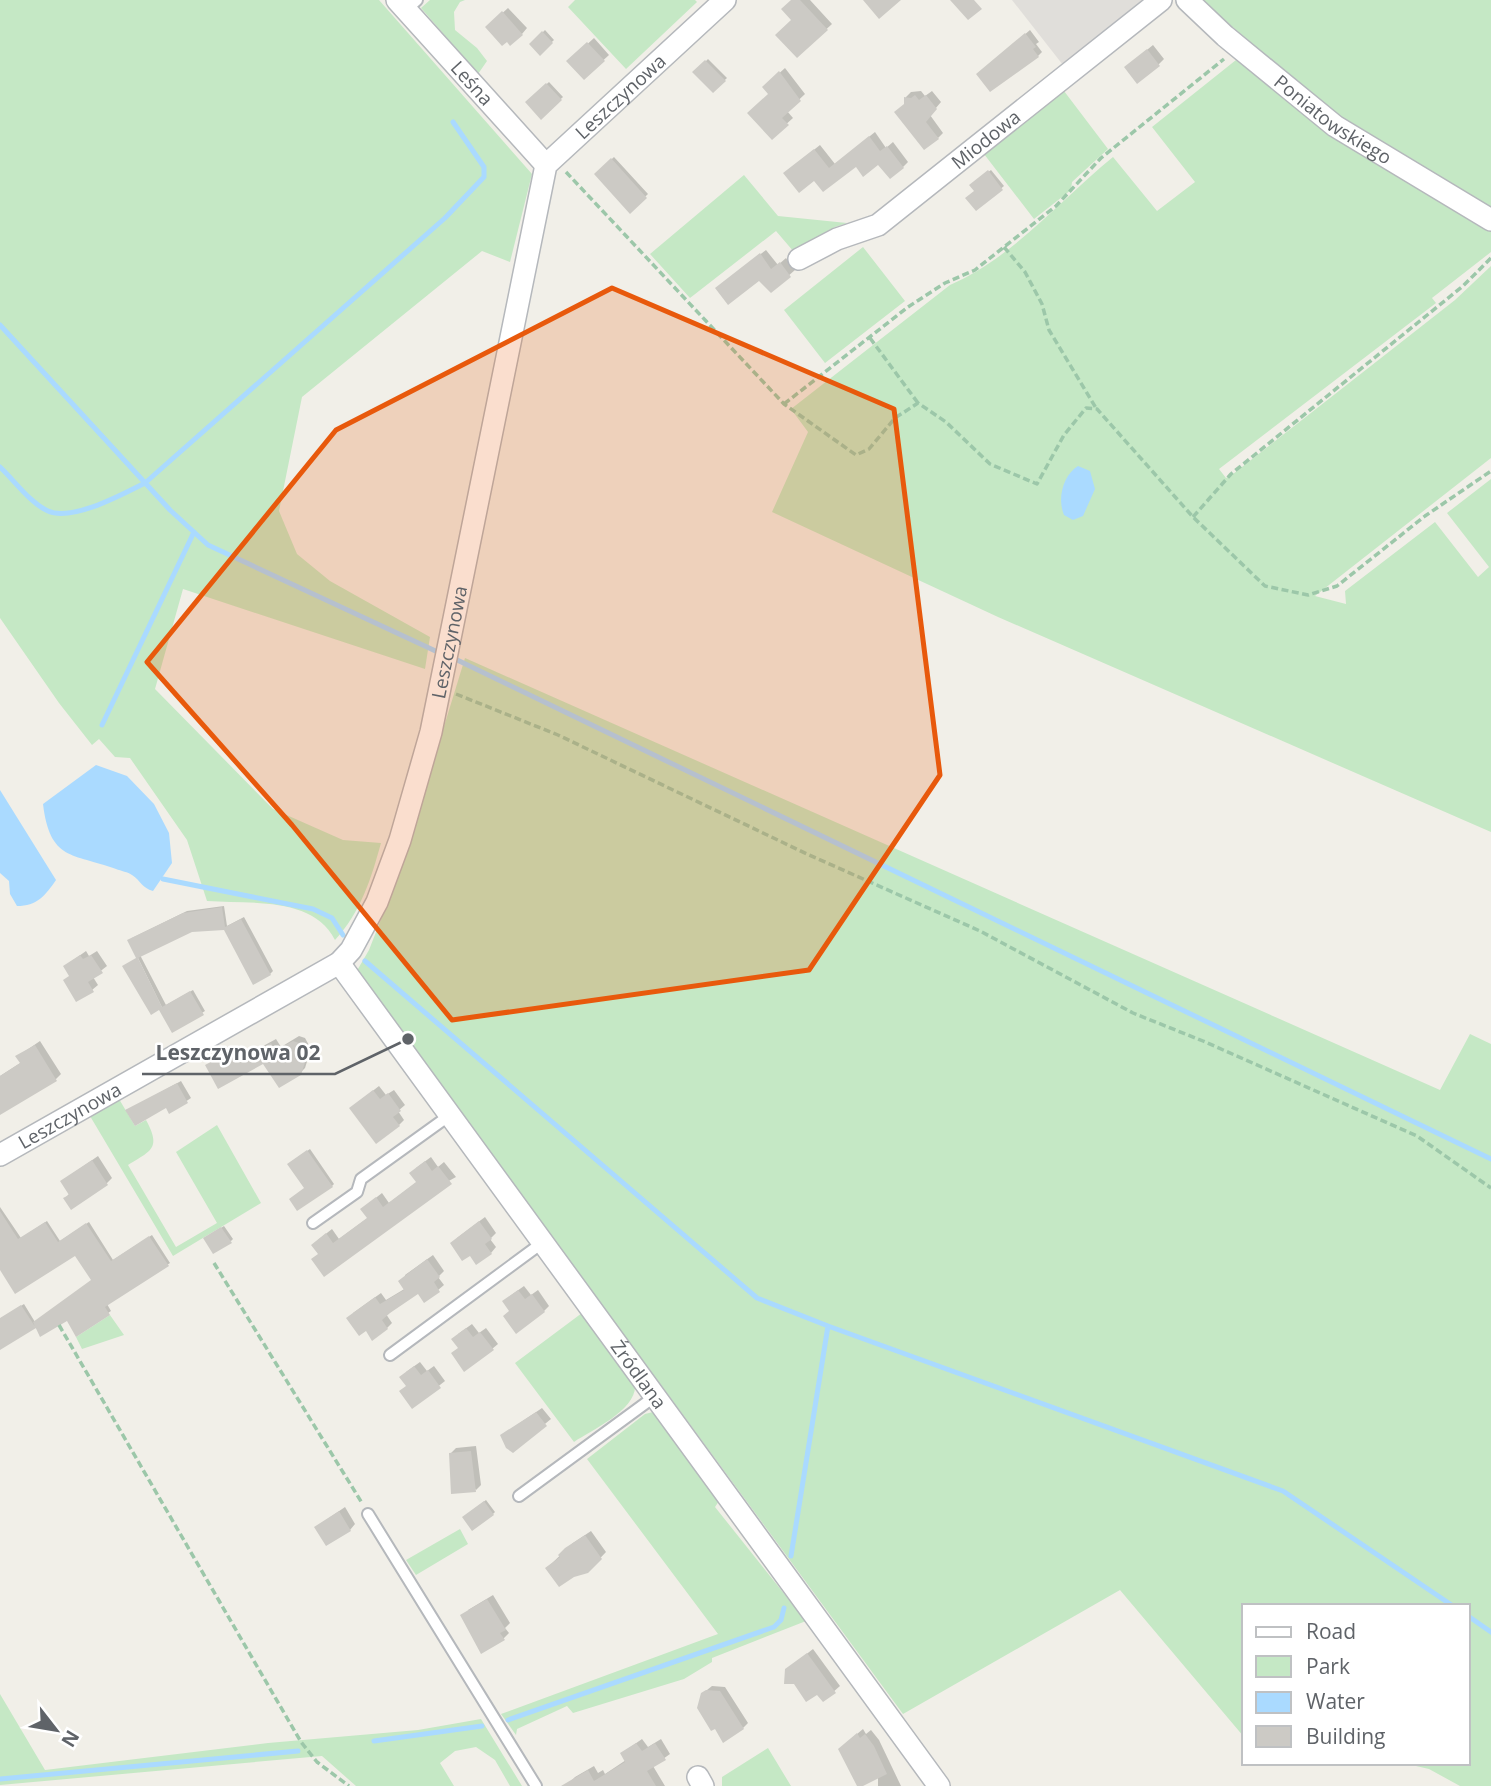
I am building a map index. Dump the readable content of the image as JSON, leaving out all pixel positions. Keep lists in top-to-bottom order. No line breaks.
{"streets":{"street":["Leśna","Leszczynowa","Poniatowskiego","Miodowa","Źródlana"]},"crossings":[["Leśna","Leszczynowa"],["Leszczynowa","Źródlana"]],"places":["Leszczynowa 02"],"legend":["Road","Park","Water","Building"],"north":"bottom right"}
